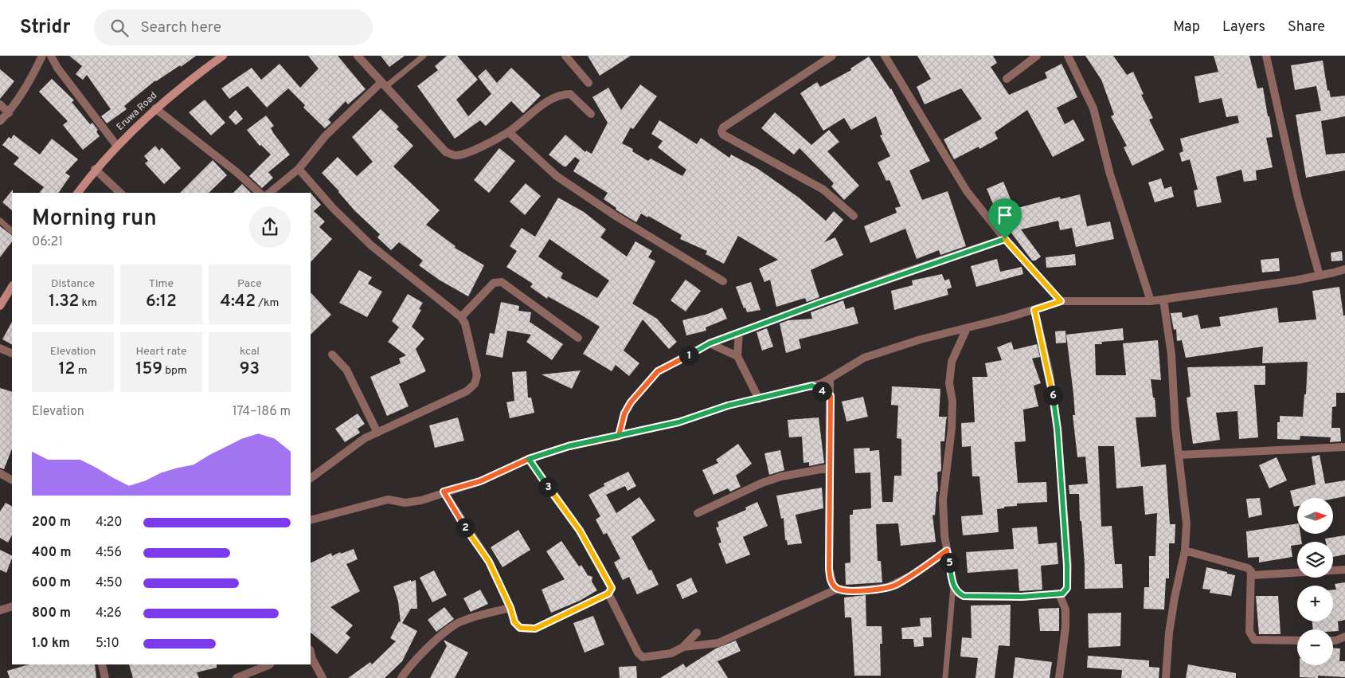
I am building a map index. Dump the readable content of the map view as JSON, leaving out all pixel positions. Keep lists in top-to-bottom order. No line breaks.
{"streets":{"main road":["Eruwa Road"]},"north":"right","page":{"header":"Stridr","search":"Search here","nav":["Map","Layers","Share"],"heading":["Morning run","06:21"],"stats":[["Distance","1.32 km"],["Time","6:12"],["Pace","4:42 /km"],["Elevation","12 m"],["Heart rate","159 bpm"],["kcal","93"]],"pins":["1","4","6","3","2","5"],"chart":["Elevation","174–186 m"],"map_buttons":["+","−"],"list":[{"name":"200 m","note":"4:20"},{"name":"400 m","note":"4:56"},{"name":"600 m","note":"4:50"},{"name":"800 m","note":"4:26"},{"name":"1.0 km","note":"5:10"}]}}
